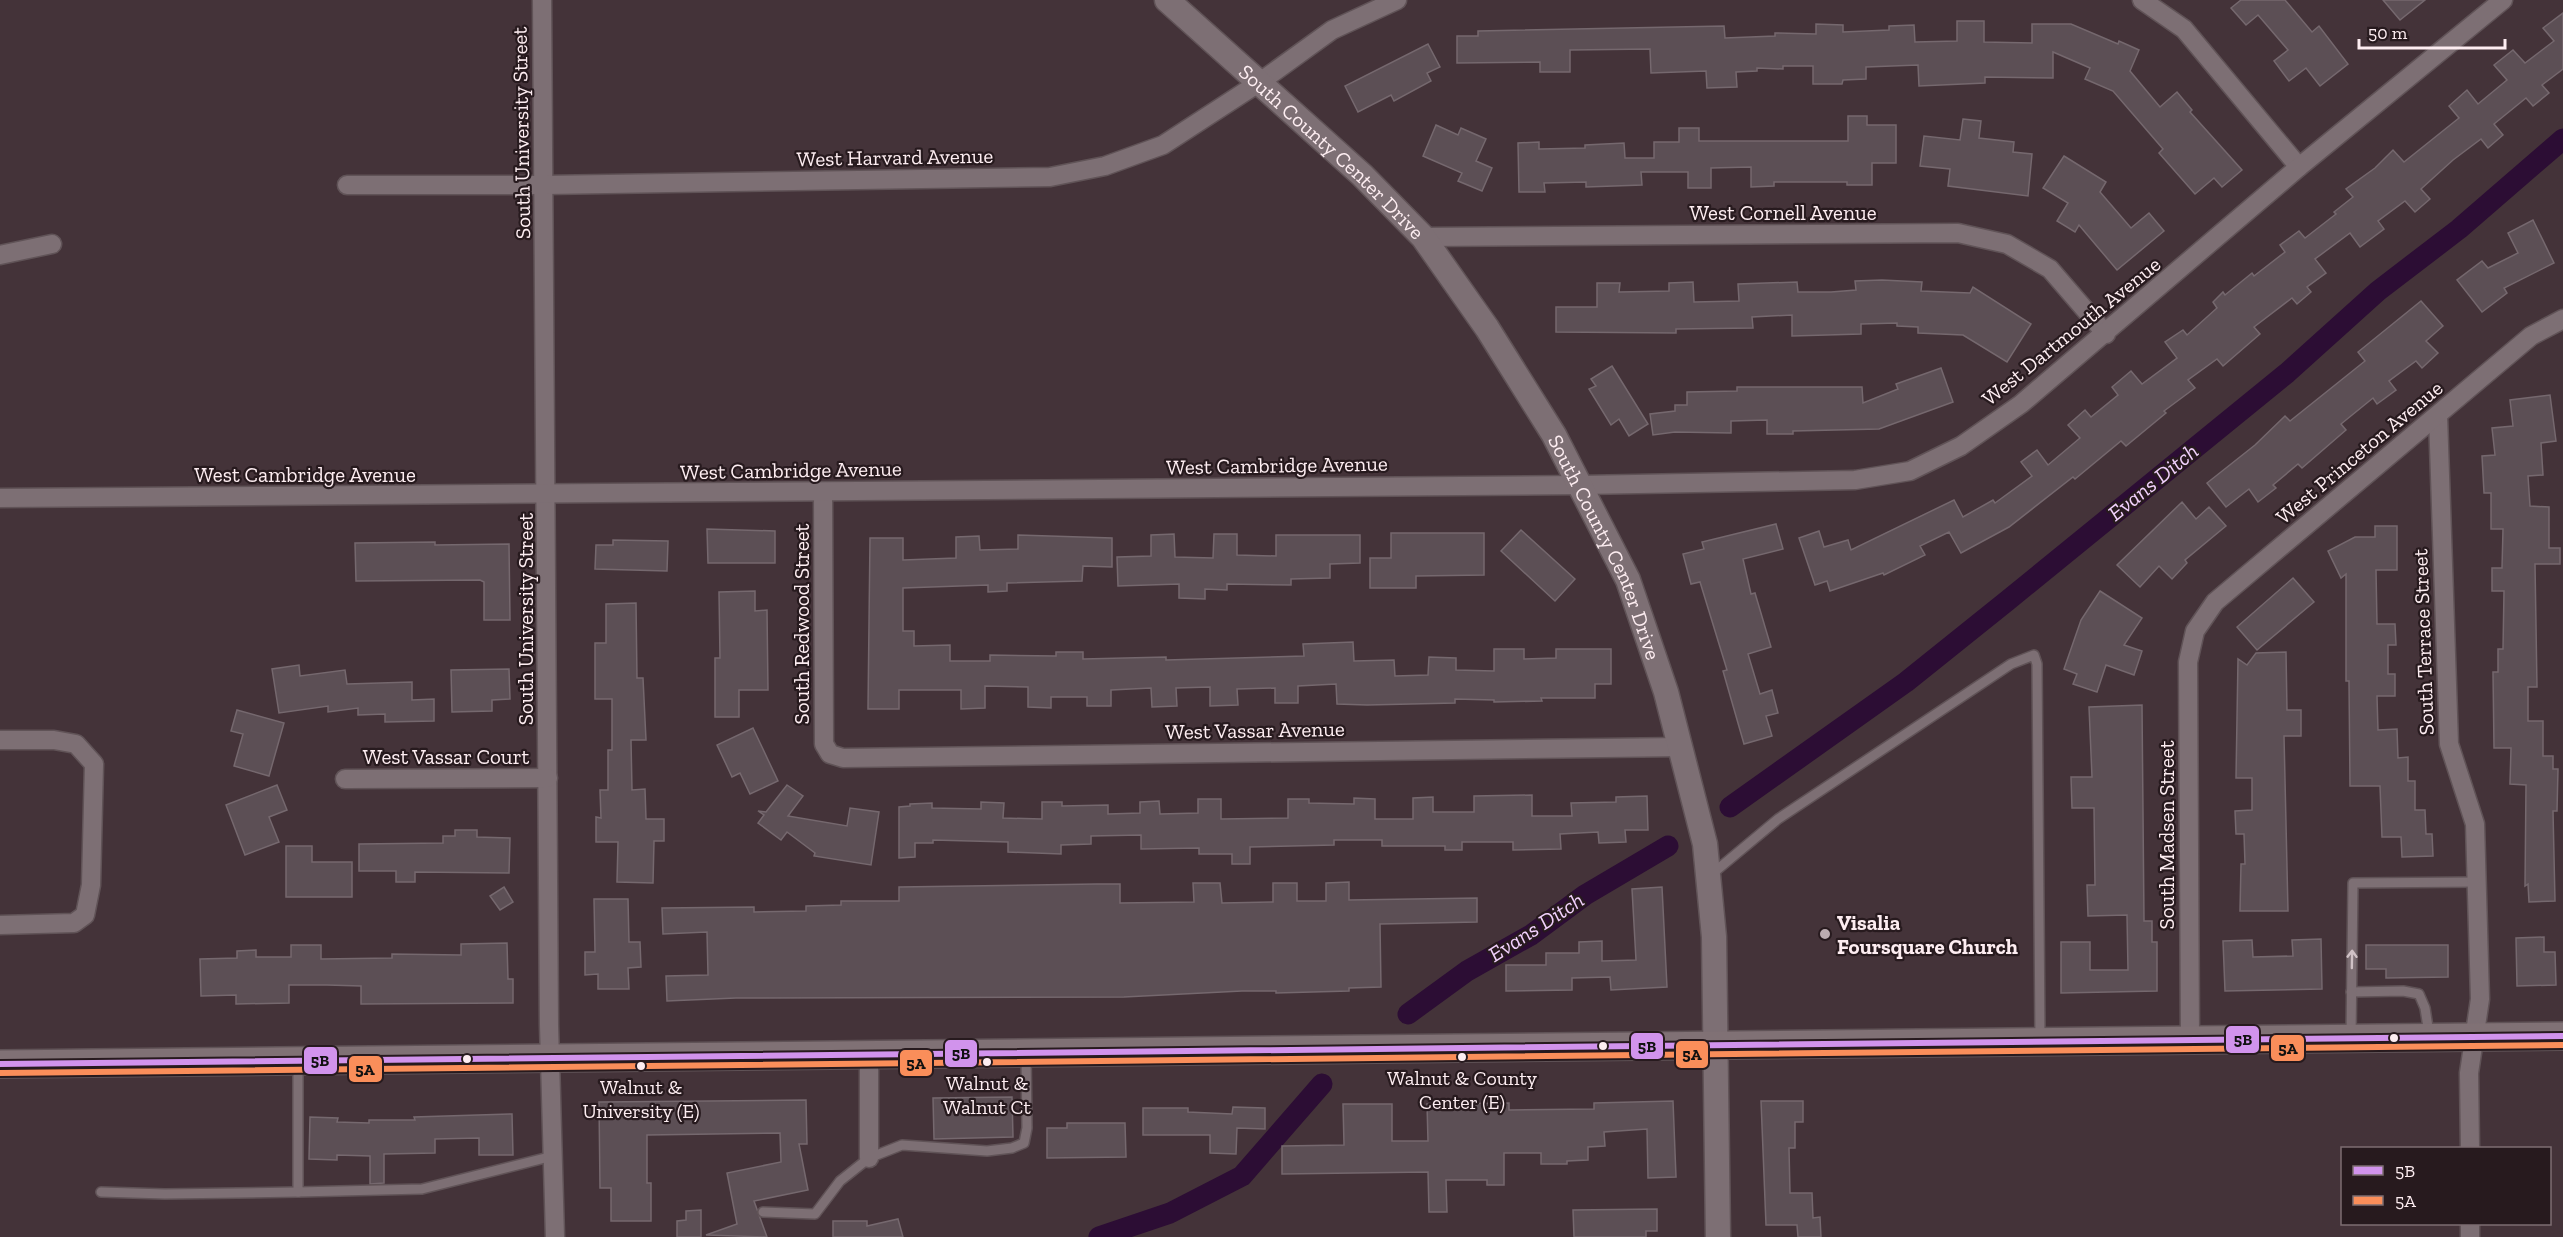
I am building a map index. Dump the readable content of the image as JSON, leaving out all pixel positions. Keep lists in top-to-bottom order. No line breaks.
{"streets":{"street":["South University Street","South County Center Drive","West Harvard Avenue","West Cornell Avenue","West Dartmouth Avenue","West Princeton Avenue","West Cambridge Avenue","South Redwood Street","South Terrace Street","West Vassar Avenue","West Vassar Court","South Madsen Street"]},"crossings":[["South University Street","West Harvard Avenue"],["South University Street","West Cambridge Avenue"],["South University Street","West Vassar Court"],["South County Center Drive","West Harvard Avenue"],["South County Center Drive","West Cornell Avenue"],["South County Center Drive","West Dartmouth Avenue"],["South County Center Drive","West Cambridge Avenue"],["South County Center Drive","West Vassar Avenue"],["West Cornell Avenue","West Dartmouth Avenue"],["West Dartmouth Avenue","West Cambridge Avenue"],["West Princeton Avenue","South Terrace Street"],["West Princeton Avenue","South Madsen Street"],["West Cambridge Avenue","South Redwood Street"],["South Redwood Street","West Vassar Avenue"]],"water":["Evans Ditch"],"places":["Visalia Foursquare Church","Walnut & County Center (E)","Walnut & Walnut Ct","Walnut & University (E)"],"lines":["transit line 5B","transit line 5A"],"legend":["5B","5A"],"scale_bar":"50 m"}
